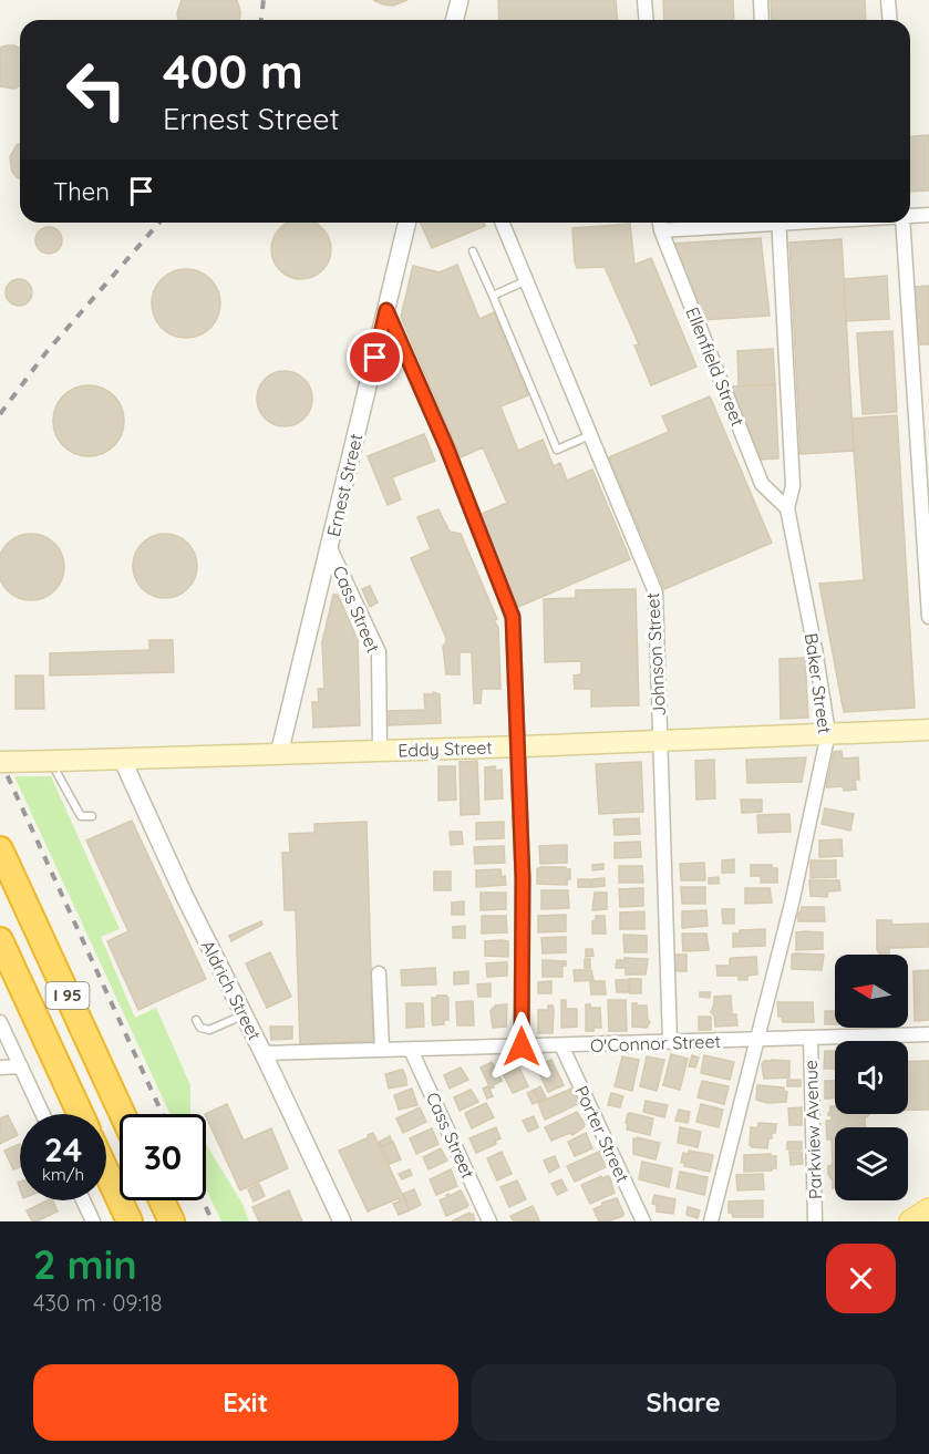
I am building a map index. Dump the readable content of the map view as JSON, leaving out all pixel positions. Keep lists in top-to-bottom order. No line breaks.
{"streets":{"highway":["I 95"],"main road":["Eddy Street"],"street":["Ellenfield Street","Ernest Street","Cass Street","Johnson Street","Baker Street","Aldrich Street","O'Connor Street","Parkview Avenue","Porter Street"]},"crossings":[["Ellenfield Street","Baker Street"],["Ernest Street","Cass Street"],["Ernest Street","Eddy Street"],["Cass Street","Eddy Street"],["Cass Street","O'Connor Street"],["Johnson Street","Eddy Street"],["Johnson Street","O'Connor Street"],["Baker Street","Eddy Street"],["Baker Street","O'Connor Street"],["Eddy Street","Aldrich Street"],["Aldrich Street","O'Connor Street"],["O'Connor Street","Parkview Avenue"],["O'Connor Street","Porter Street"]],"north":"left","page":{"turn":["400 m","Ernest Street"],"then":"Then","speed":"24 km/h","limit":"30","heading":["2 min","430 m · 09:18"],"buttons":["Exit","Share"]}}
